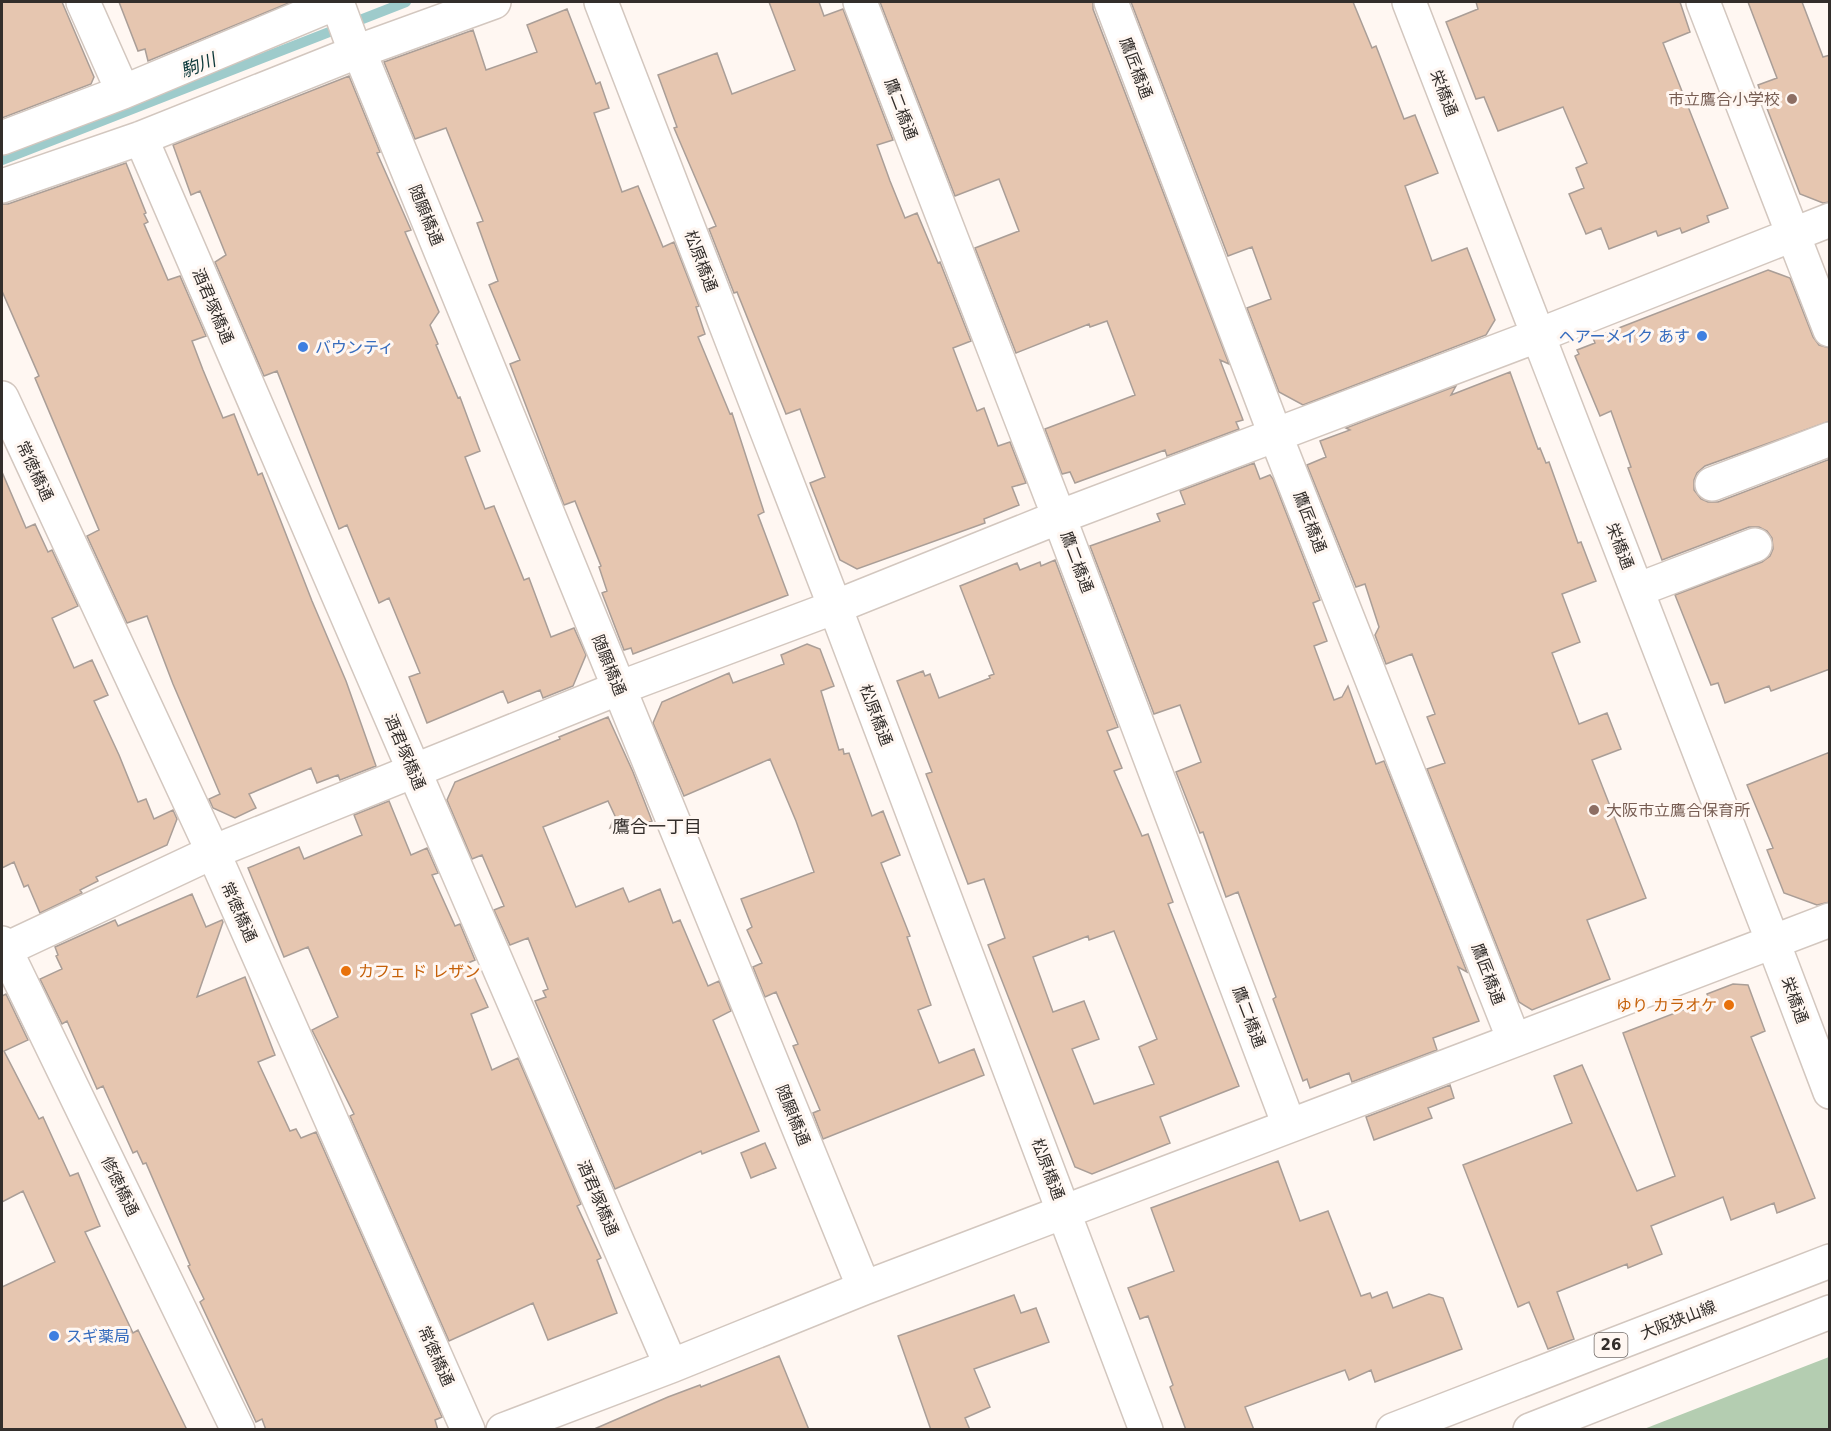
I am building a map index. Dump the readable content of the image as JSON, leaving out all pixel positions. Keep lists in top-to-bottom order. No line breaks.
{"streets":{"street":["鷹匠橋通","栄橋通","鷹二橋通","随願橋通","松原橋通","酒君塚橋通","常徳橋通","修徳橋通","大阪狭山線","26"]},"districts":["鷹合一丁目"],"water":["駒川"],"places":["市立鷹合小学校","ヘアーメイク あす","バウンティ","大阪市立鷹合保育所","カフェ ド レザン","ゆり カラオケ","スギ薬局"]}
